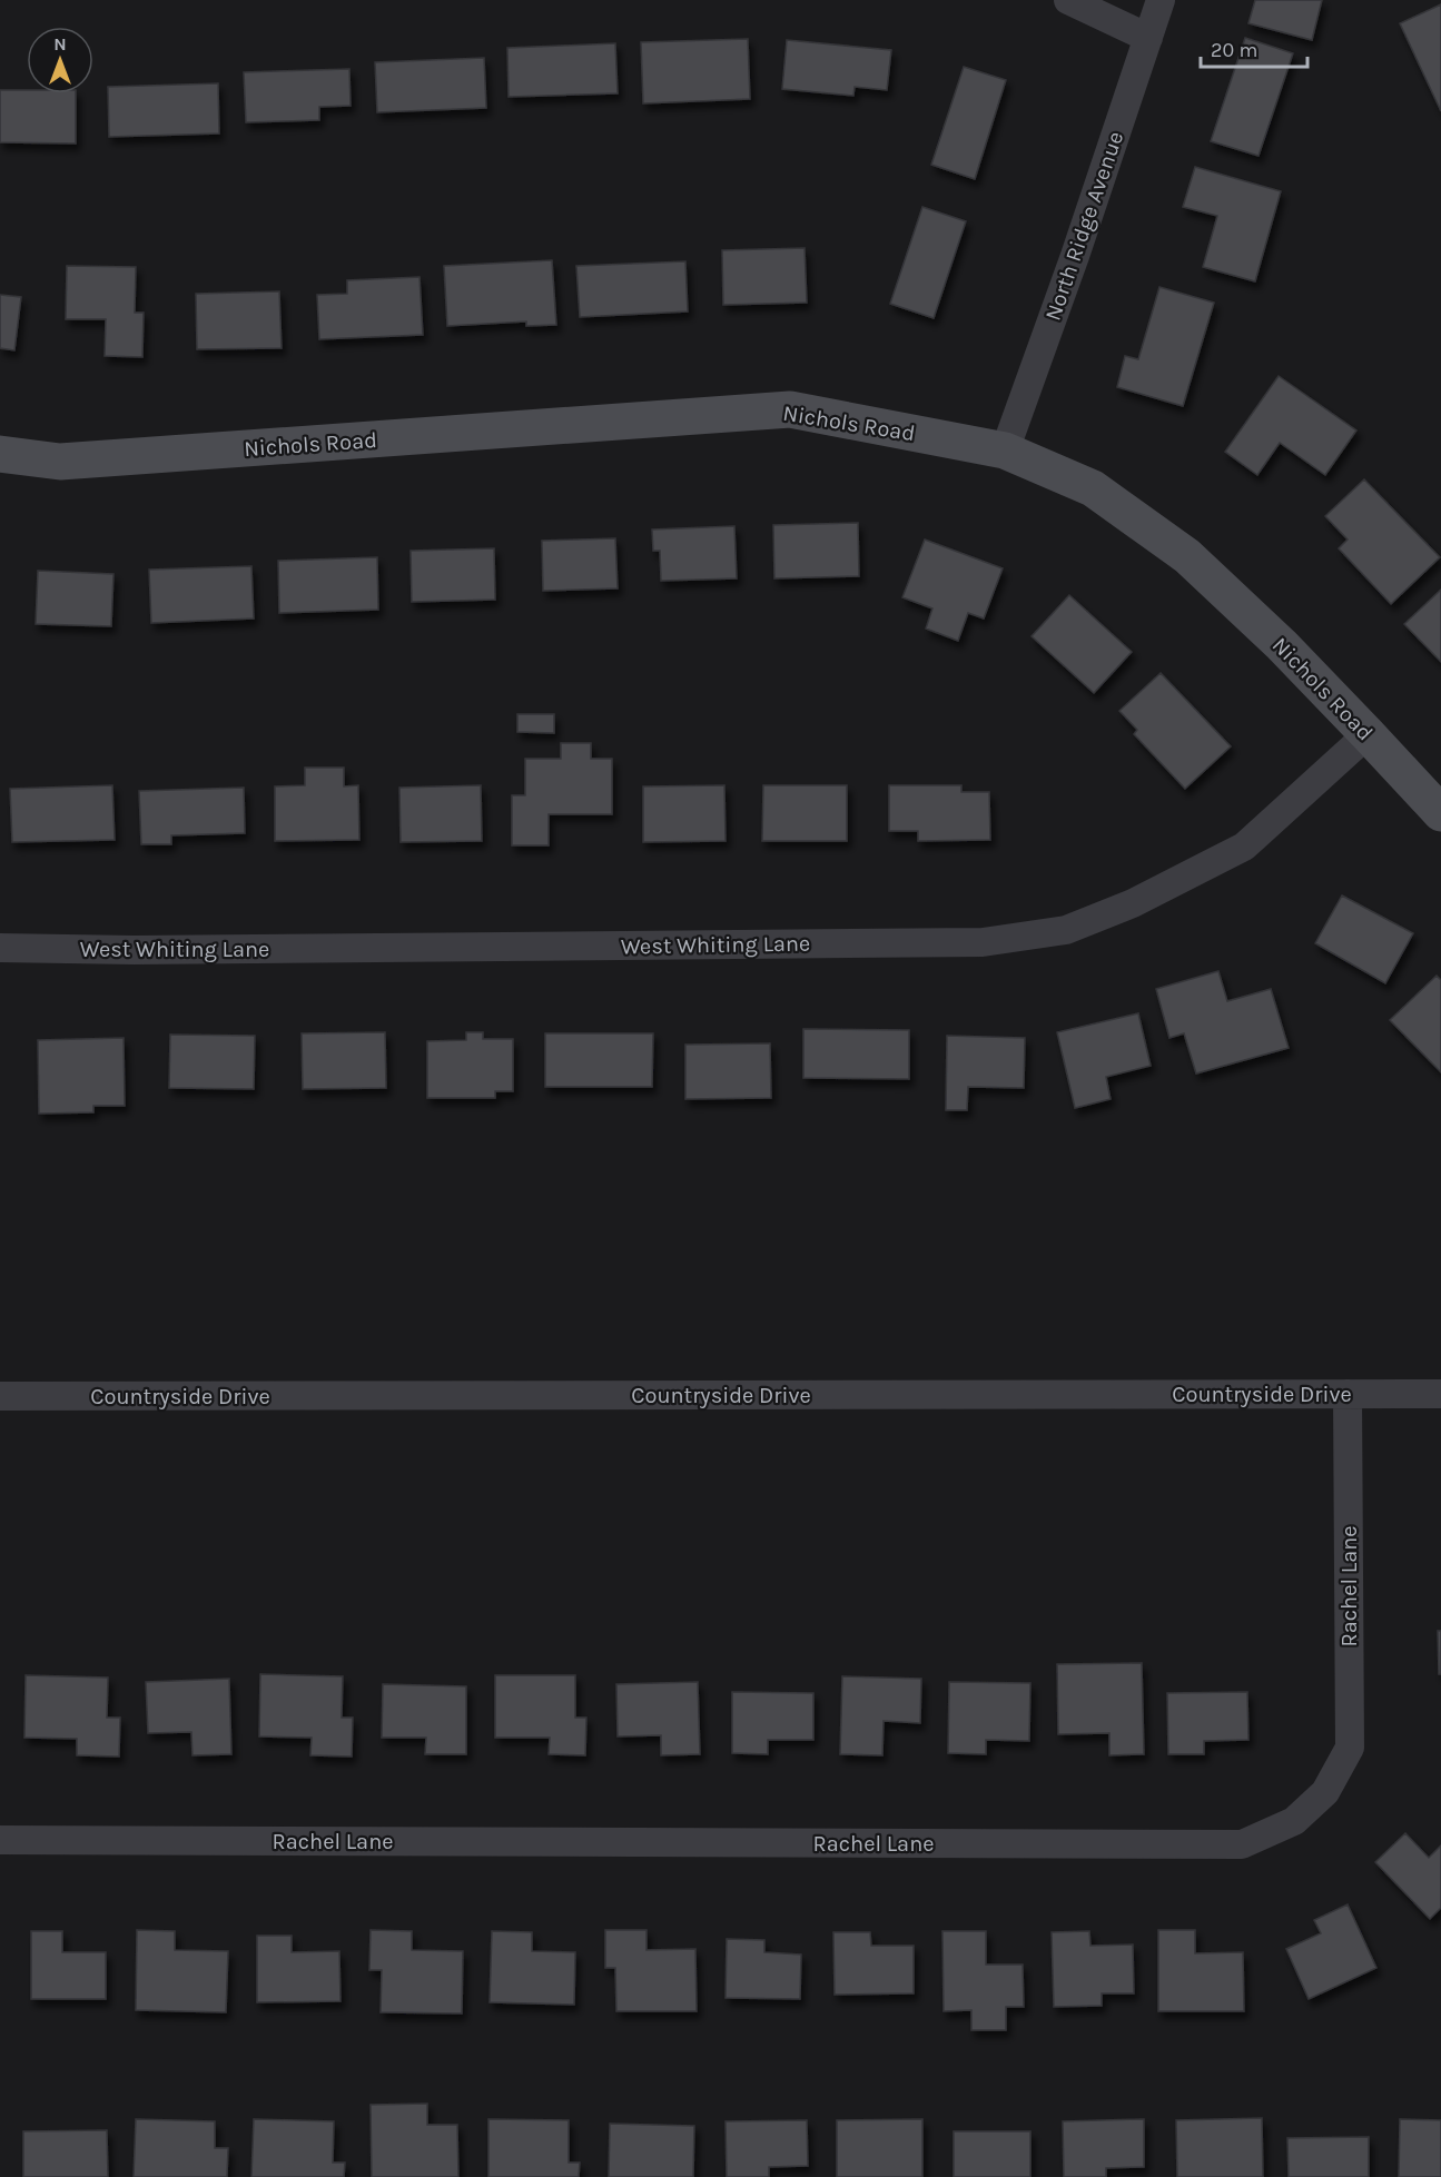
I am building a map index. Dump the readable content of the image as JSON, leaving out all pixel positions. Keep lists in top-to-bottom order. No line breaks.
{"streets":{"street":["North Ridge Avenue","Nichols Road","West Whiting Lane","Countryside Drive","Rachel Lane"]},"crossings":[["North Ridge Avenue","Nichols Road"],["Nichols Road","West Whiting Lane"],["Countryside Drive","Rachel Lane"]],"scale_bar":"20 m","north":"top"}
